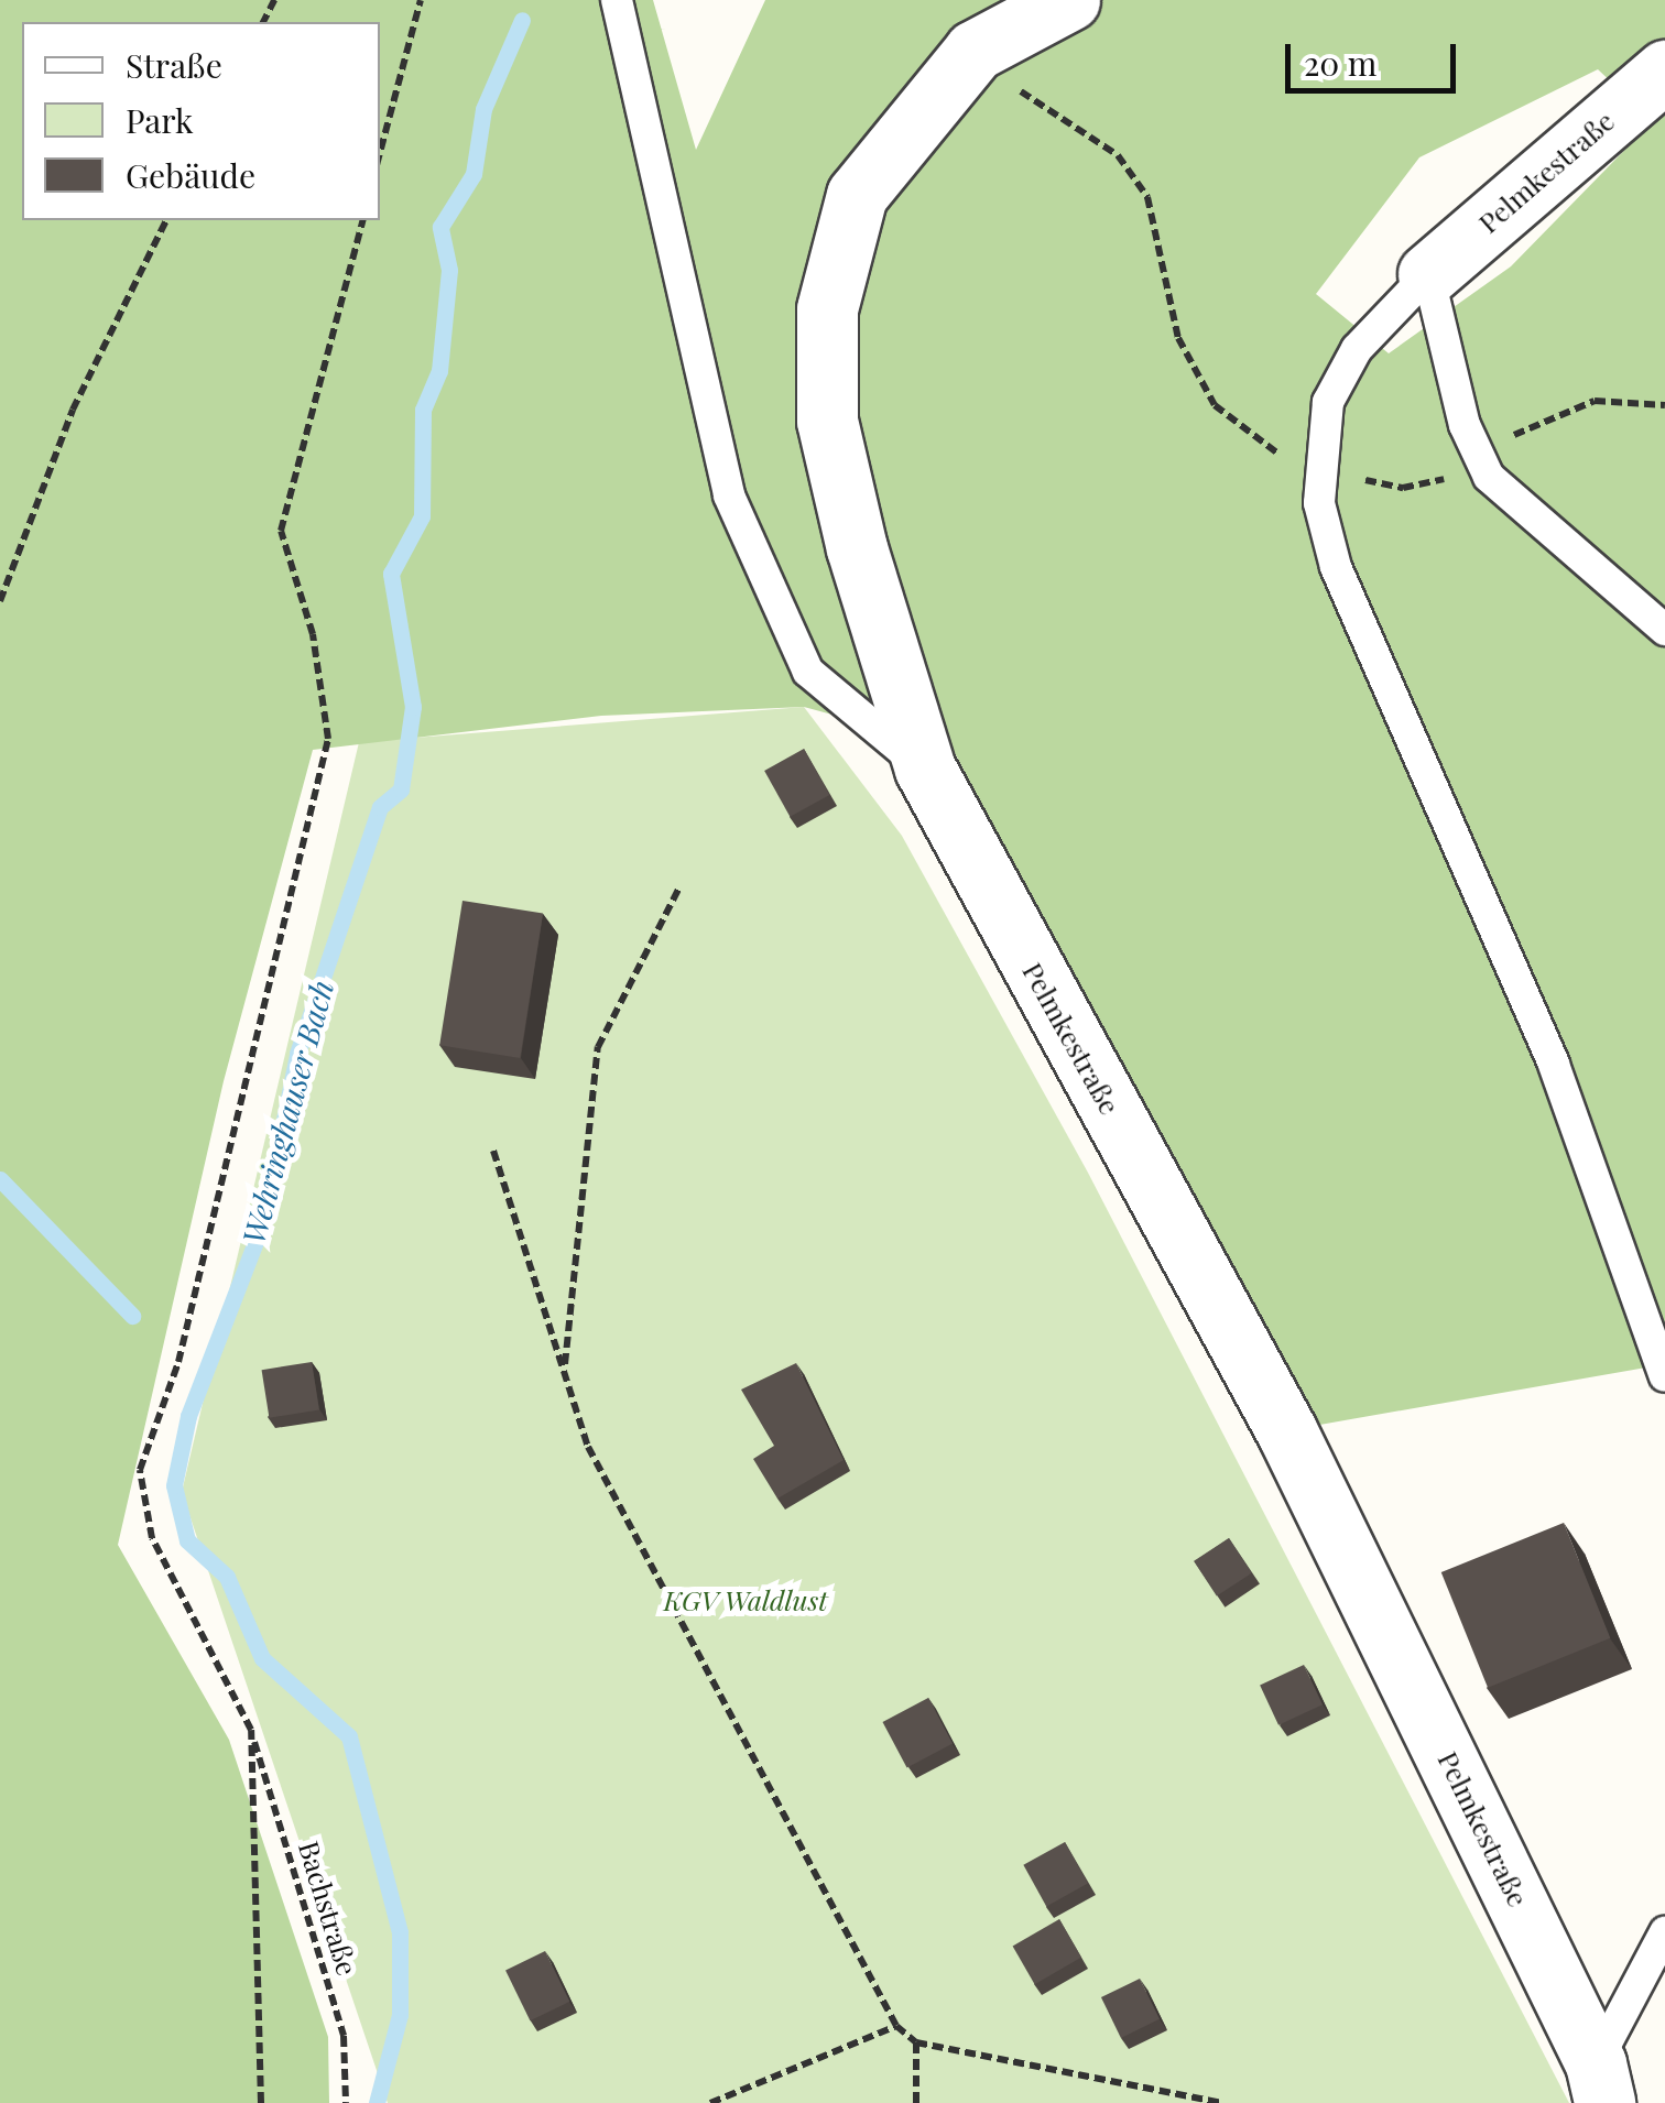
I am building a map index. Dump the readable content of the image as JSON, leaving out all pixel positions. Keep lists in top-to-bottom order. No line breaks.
{"streets":{"street":["Pelmkestraße"],"path":["Bachstraße"]},"water":["Wehringhauser Bach"],"parks":["KGV Waldlust"],"legend":["Straße","Park","Gebäude"],"scale_bar":"20 m"}
